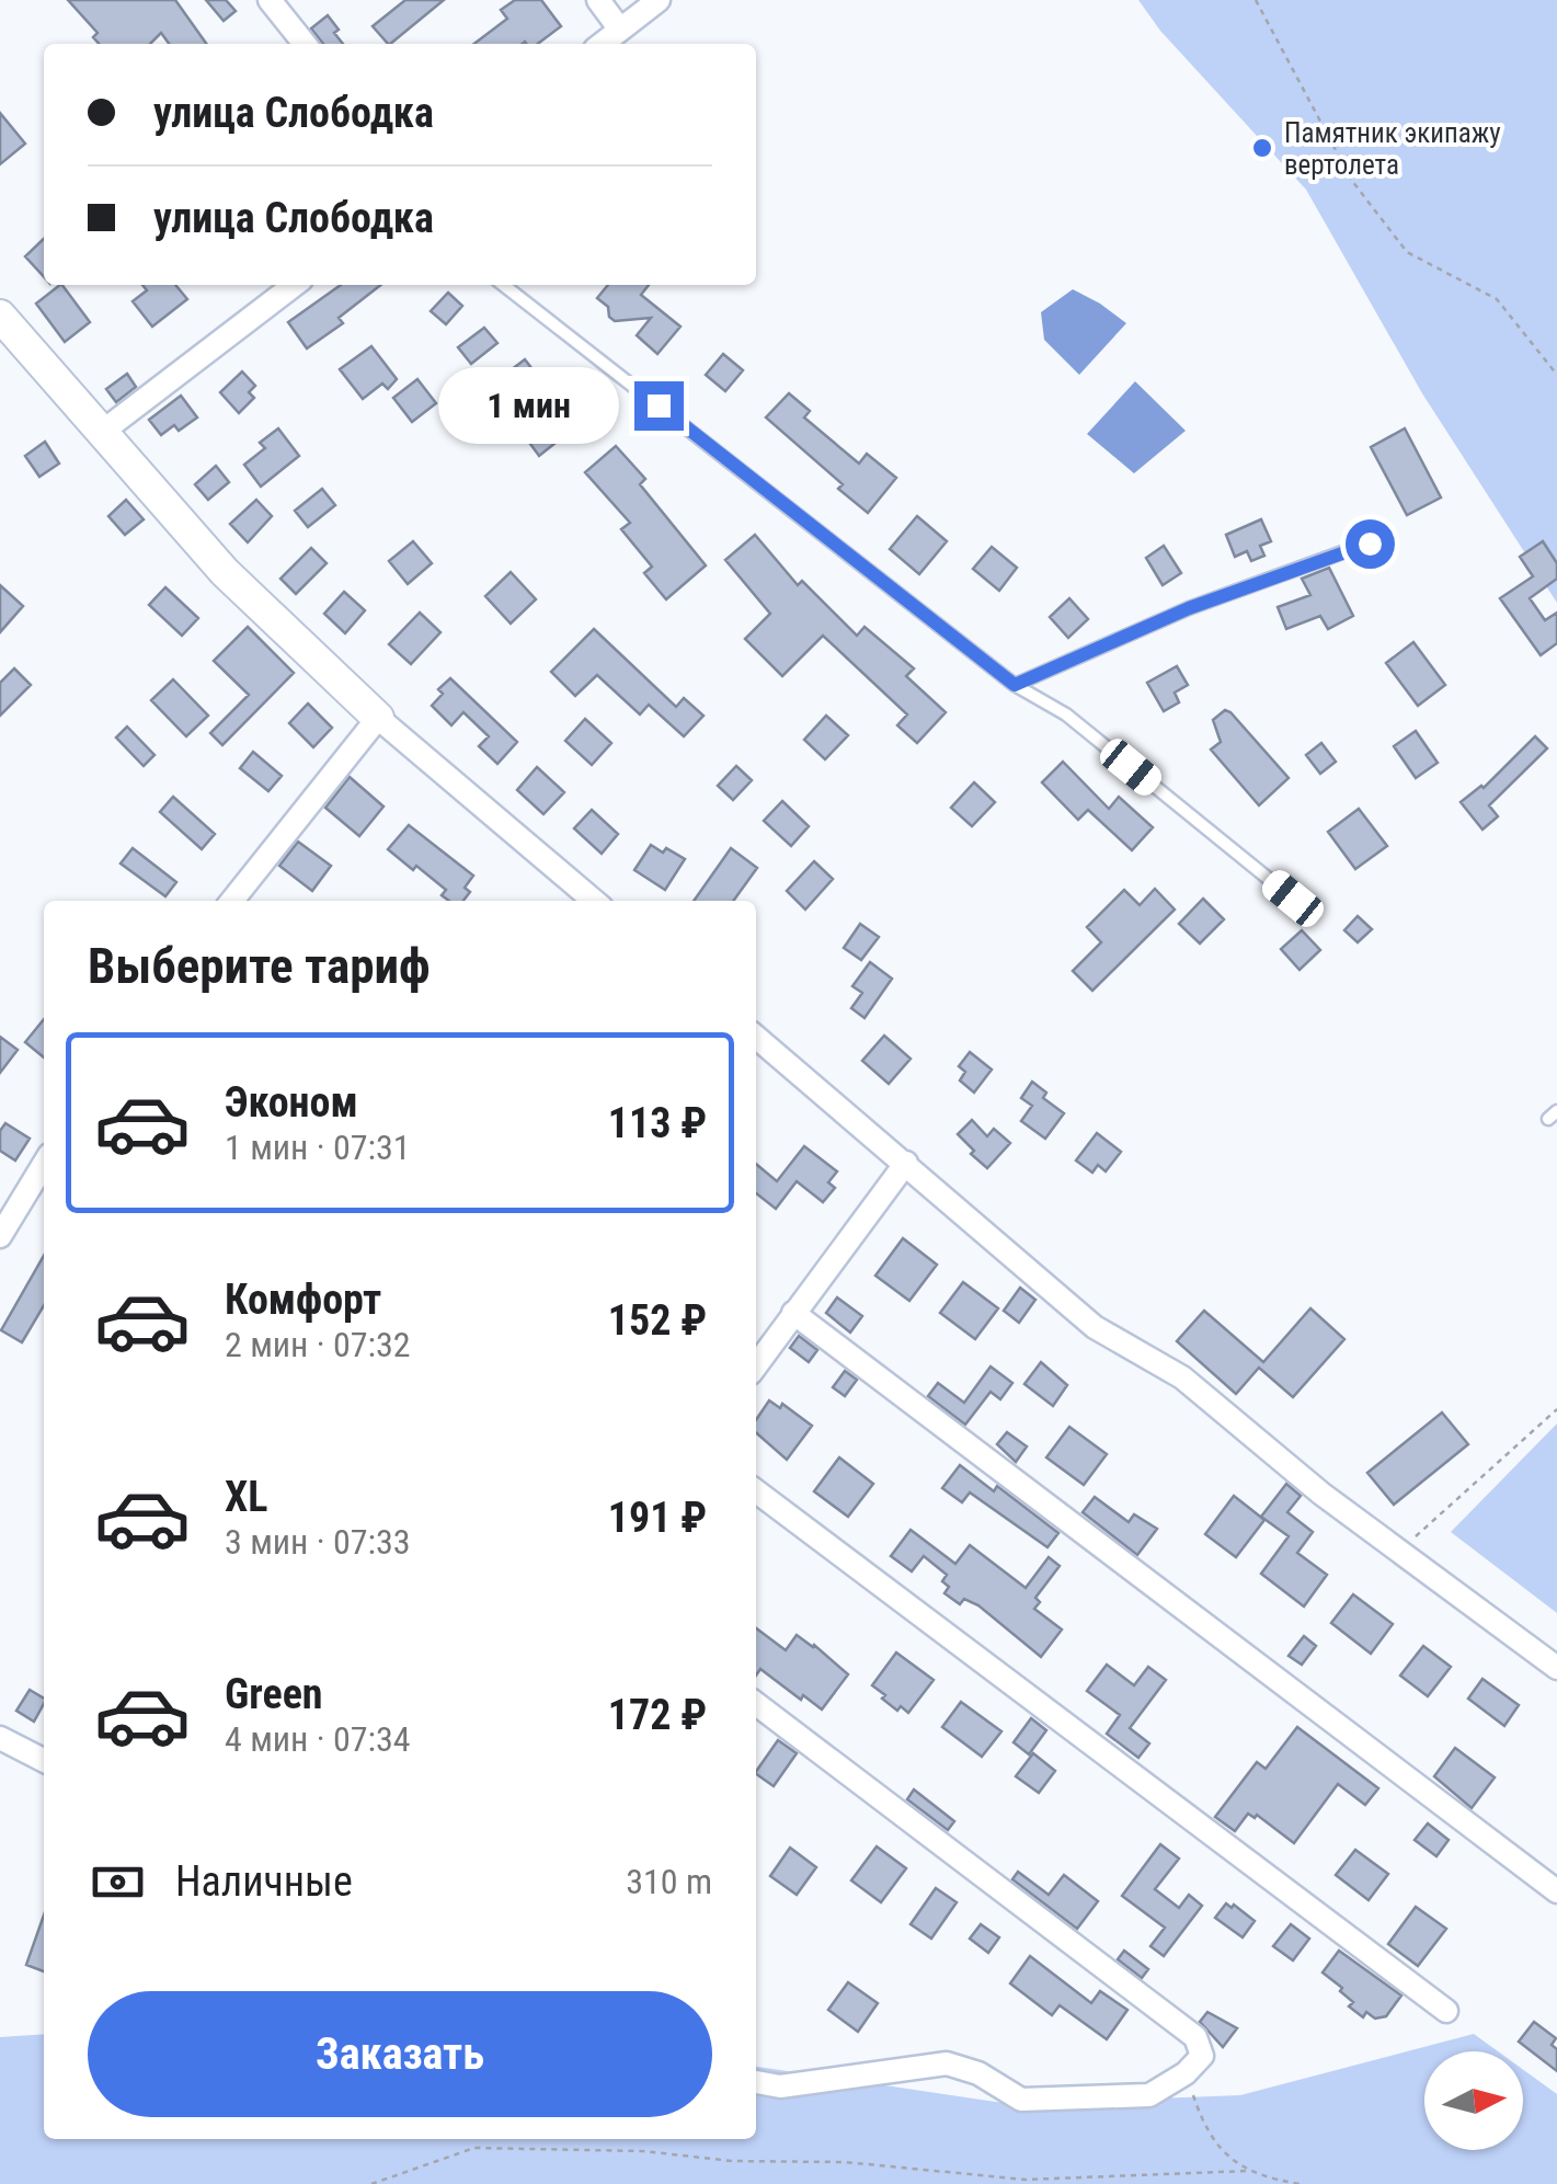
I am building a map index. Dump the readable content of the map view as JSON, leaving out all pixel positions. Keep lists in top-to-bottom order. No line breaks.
{"places":["Памятник экипажу вертолета"],"north":"right","page":{"banner":["улица Слободка","улица Слободка"],"bubble":"1 мин","heading":"Выберите тариф","list":[{"name":"Эконом","note":"1 мин · 07:31","value":"113 ₽"},{"name":"Комфорт","note":"2 мин · 07:32","value":"152 ₽"},{"name":"XL","note":"3 мин · 07:33","value":"191 ₽"},{"name":"Green","note":"4 мин · 07:34","value":"172 ₽"}],"pay":["Наличные","310 m"],"buttons":"Заказать"}}
